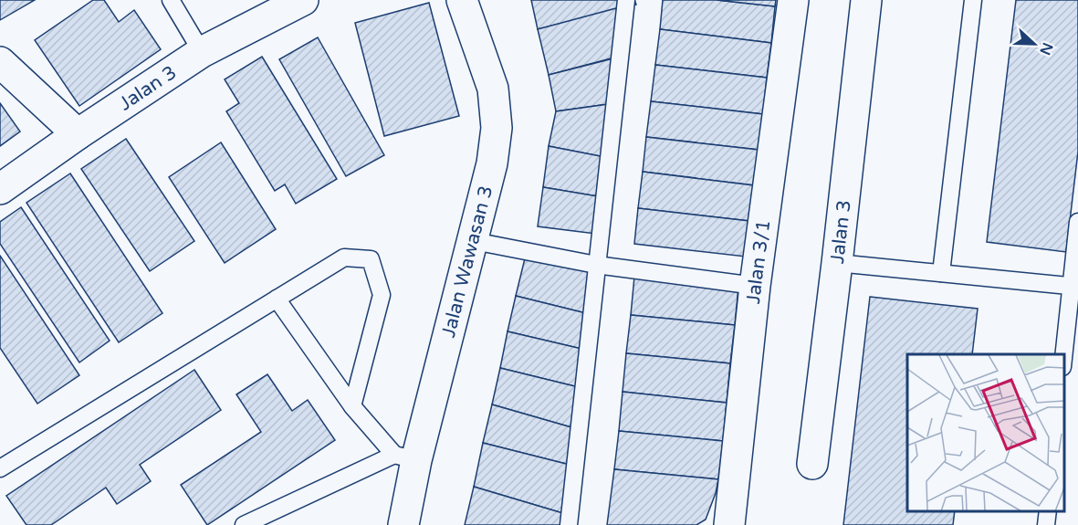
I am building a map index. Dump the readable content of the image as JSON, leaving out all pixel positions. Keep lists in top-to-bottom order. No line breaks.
{"streets":{"street":["Jalan 3","Jalan Wawasan 3","Jalan 3/1"]},"north":"right"}
